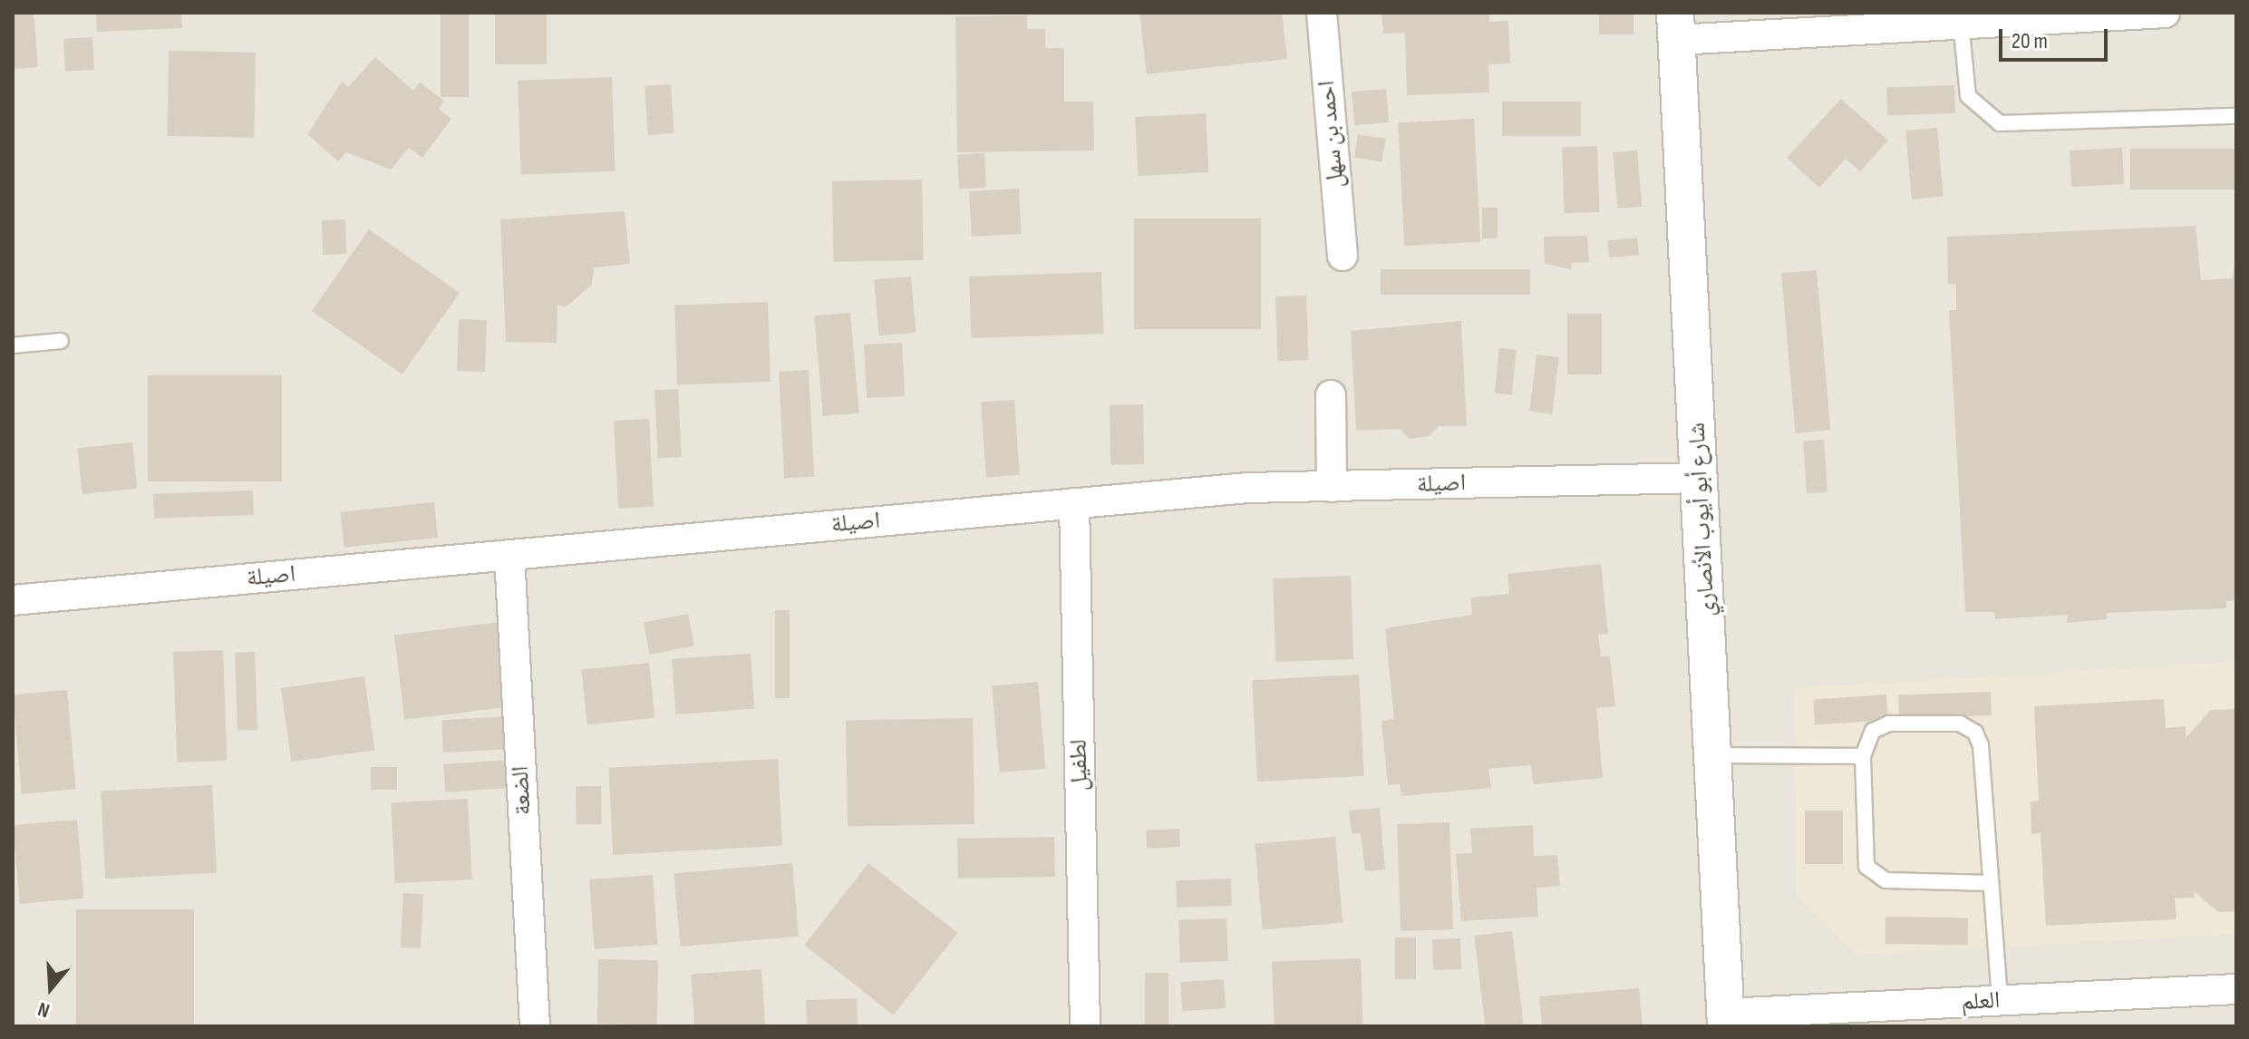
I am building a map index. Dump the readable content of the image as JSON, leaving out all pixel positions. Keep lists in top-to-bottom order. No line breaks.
{"streets":{"street":["احمد بن سهل","اصيلة","شارع أبو أيوب الأنصاري","لطفيل","الضعة","العلم"]},"crossings":[["اصيلة","شارع أبو أيوب الأنصاري"],["اصيلة","لطفيل"],["اصيلة","الضعة"],["شارع أبو أيوب الأنصاري","العلم"]],"scale_bar":"20 m","north":"bottom"}
